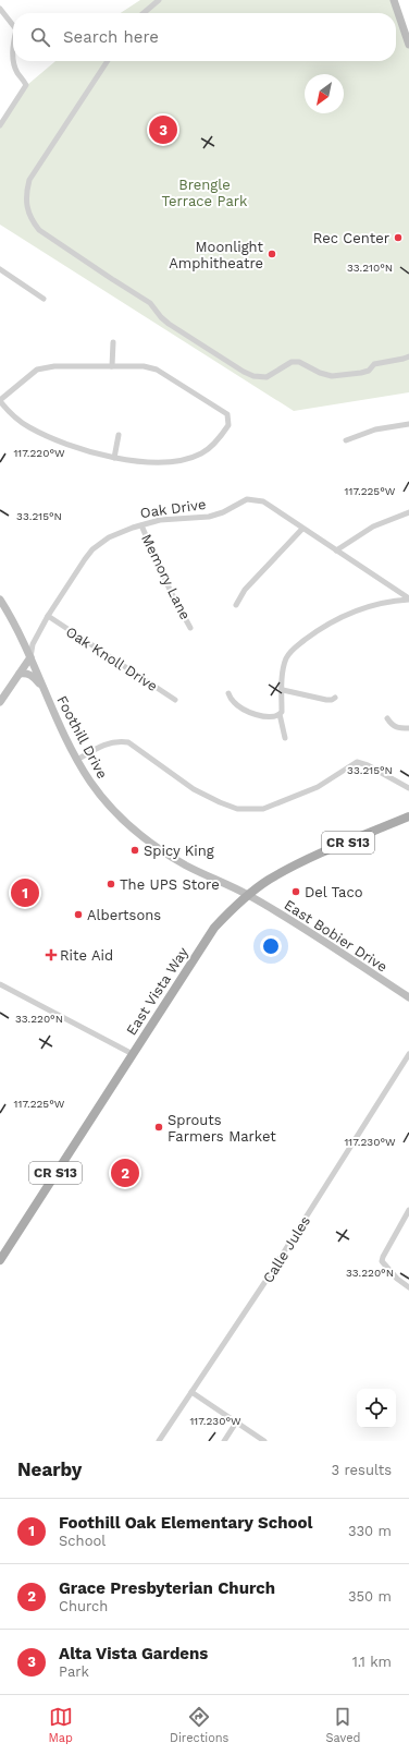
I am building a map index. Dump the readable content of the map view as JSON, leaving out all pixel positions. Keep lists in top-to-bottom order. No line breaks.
{"streets":{"main road":["CR S13","East Vista Way"],"street":["Oak Drive","Memory Lane","Oak Knoll Drive","Foothill Drive","East Bobier Drive","Calle Jules"]},"crossings":[["Oak Drive","Memory Lane"],["Oak Drive","Oak Knoll Drive"],["Oak Drive","Foothill Drive"],["Foothill Drive","East Bobier Drive"],["Foothill Drive","East Vista Way"],["East Bobier Drive","East Vista Way"]],"parks":["Brengle Terrace Park"],"places":{"other":["Rec Center","Moonlight Amphitheatre","Spicy King","The UPS Store","Del Taco","Albertsons","Sprouts Farmers Market"],"health":["Rite Aid"]},"north":"bottom left","page":{"search":"Search here","pins":["3","1","2"],"heading":["Nearby","3 results"],"list":[{"mark":"1","name":"Foothill Oak Elementary School","note":"School","value":"330 m"},{"mark":"2","name":"Grace Presbyterian Church","note":"Church","value":"350 m"},{"mark":"3","name":"Alta Vista Gardens","note":"Park","value":"1.1 km"}],"nav":["Map","Directions","Saved"]},"coordinates":["33.210°N","117.220°W","117.225°W","33.215°N","33.220°N","117.230°W"]}
